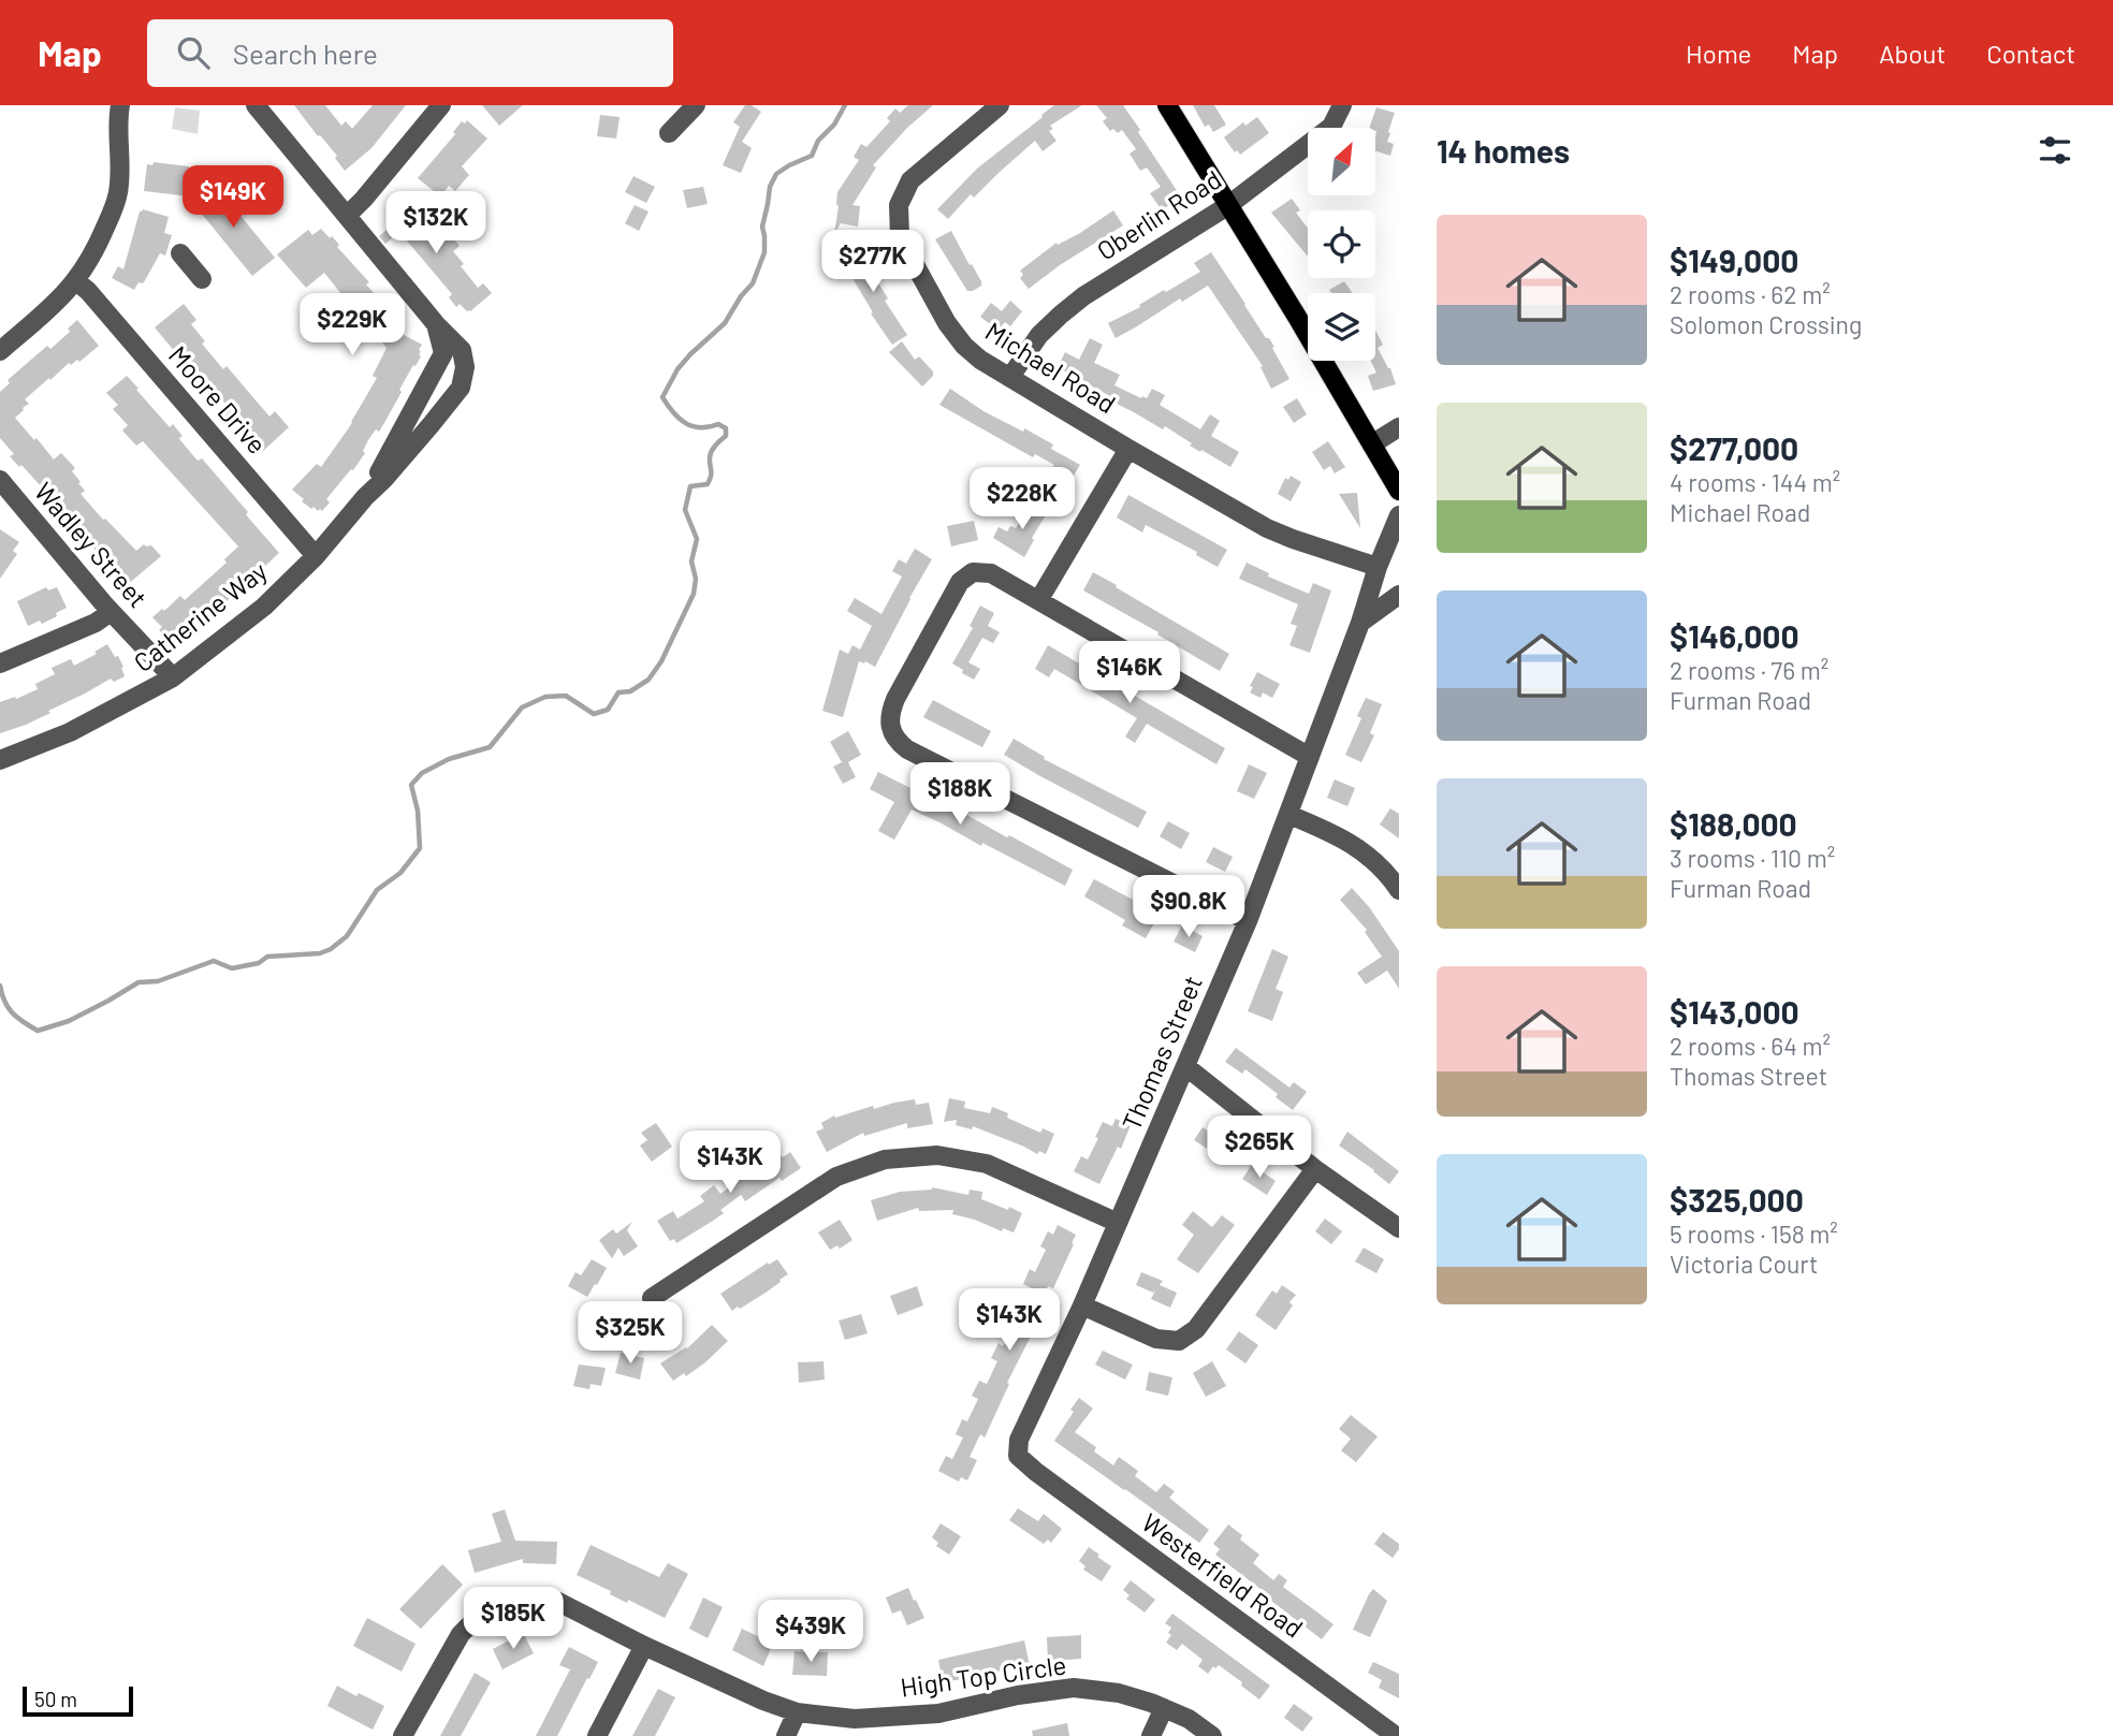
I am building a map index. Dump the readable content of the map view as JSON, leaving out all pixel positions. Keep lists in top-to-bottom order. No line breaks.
{"streets":{"street":["Oberlin Road","Michael Road","Moore Drive","Wadley Street","Catherine Way","Thomas Street","Westerfield Road","High Top Circle"]},"crossings":[["Oberlin Road","Michael Road"],["Michael Road","Thomas Street"],["Moore Drive","Catherine Way"],["Wadley Street","Catherine Way"],["Thomas Street","Westerfield Road"]],"scale_bar":"50 m","north":"top right","page":{"header":"Map","search":"Search here","nav":["Home","Map","About","Contact"],"heading":"14 homes","price":["$149K","$132K","$277K","$229K","$228K","$146K","$188K","$90.8K","$265K","$143K","$143K","$325K","$185K","$439K"],"list":[{"name":"$149,000","note":"2 rooms · 62 m² · Solomon Crossing"},{"name":"$277,000","note":"4 rooms · 144 m² · Michael Road"},{"name":"$146,000","note":"2 rooms · 76 m² · Furman Road"},{"name":"$188,000","note":"3 rooms · 110 m² · Furman Road"},{"name":"$143,000","note":"2 rooms · 64 m² · Thomas Street"},{"name":"$325,000","note":"5 rooms · 158 m² · Victoria Court"}],"scale":"50 m"}}
